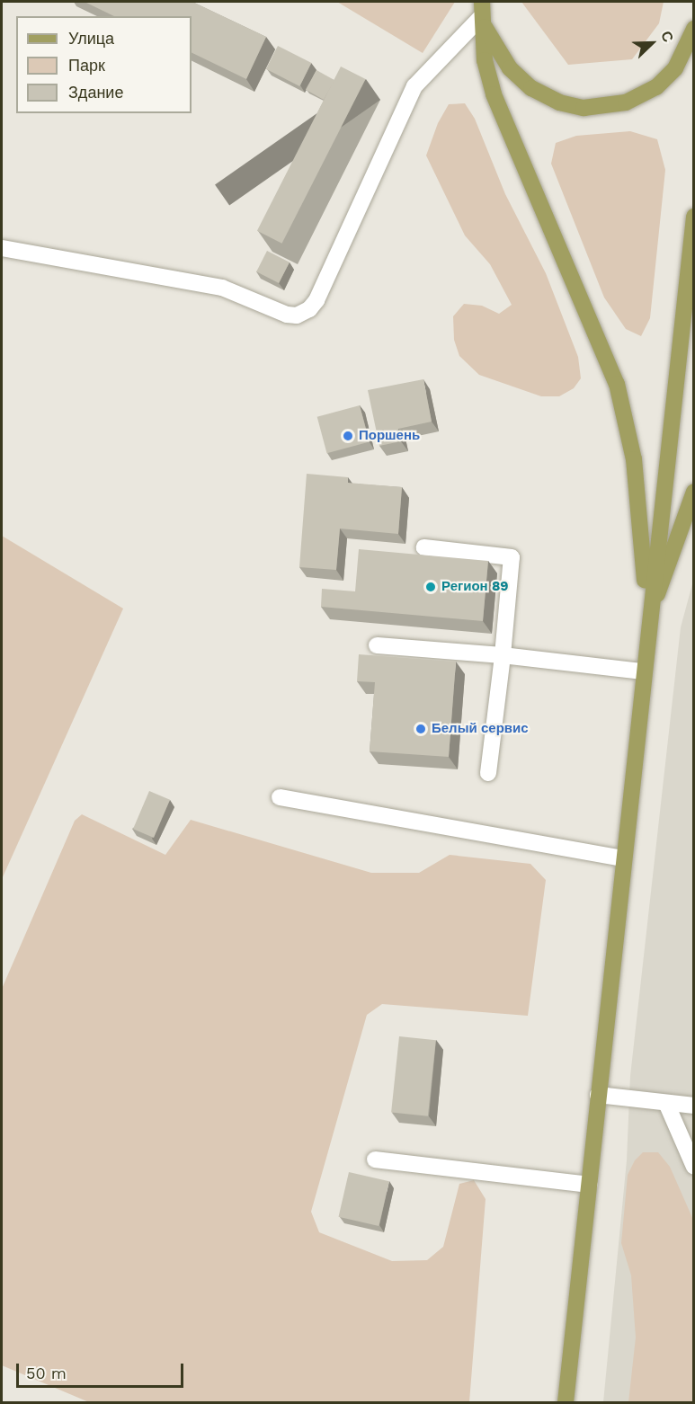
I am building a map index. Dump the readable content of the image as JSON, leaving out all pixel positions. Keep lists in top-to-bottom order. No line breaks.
{"places":["Поршень","Регион 89","Белый сервис"],"legend":["Улица","Парк","Здание"],"scale_bar":"50 m","north":"top right"}
